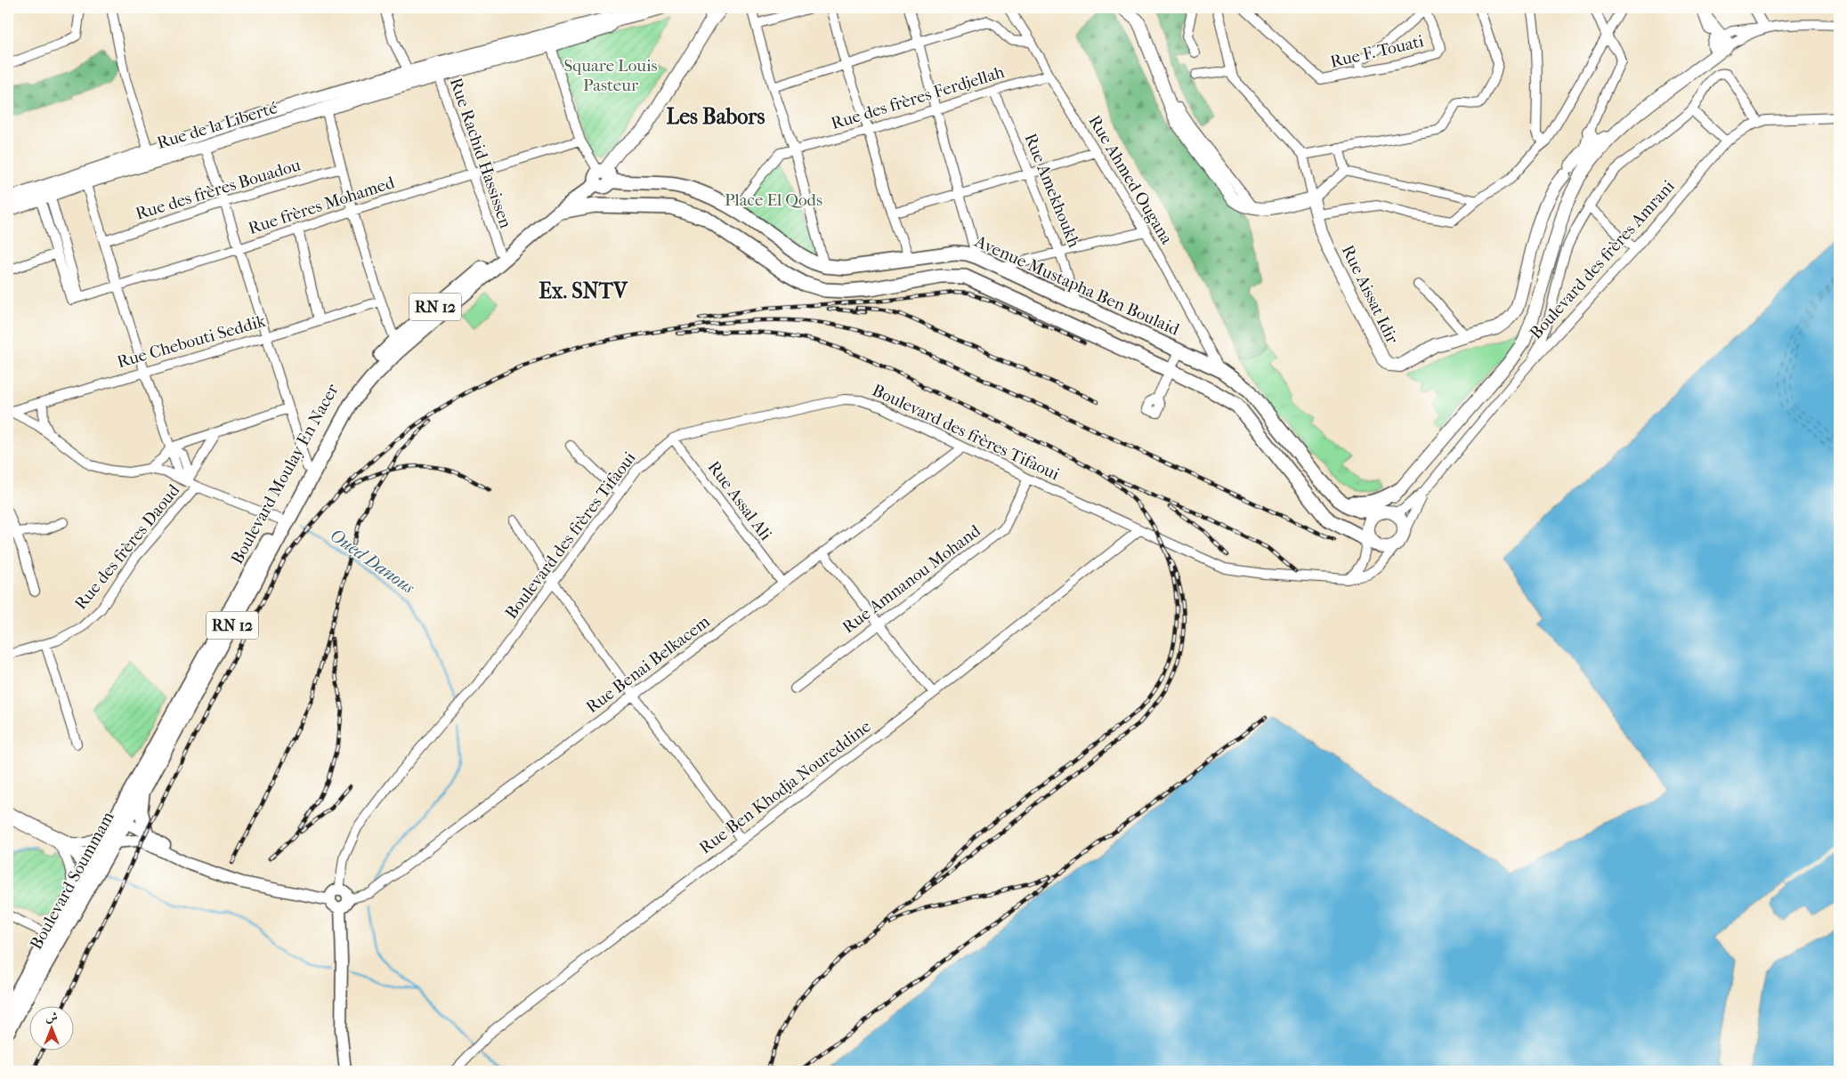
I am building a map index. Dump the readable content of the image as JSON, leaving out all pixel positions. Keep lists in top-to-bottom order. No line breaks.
{"streets":{"main road":["Rue de la Liberté","Avenue Mustapha Ben Boulaid","Rue Aissat Idir","RN 12","Boulevard Moulay En Nacer","Boulevard Soummam"],"street":["Rue F. Touati","Rue des frères Ferdjellah","Rue Rachid Hassissen","Rue Ahmed Ougana","Rue des frères Bouadou","Rue Amekhoukh","Rue frères Mohamed","Boulevard des frères Amrani","Rue Chebouti Seddik","Boulevard des frères Tifaoui","Rue Assal Ali","Rue des frères Daoud","Rue Amnanou Mohand","Rue Benai Belkacem","Rue Ben Khodja Noureddine"]},"crossings":[["Rue des frères Ferdjellah","Rue Ahmed Ougana"],["Rue des frères Ferdjellah","Rue Amekhoukh"],["Rue des frères Ferdjellah","Avenue Mustapha Ben Boulaid"],["Rue de la Liberté","Rue Rachid Hassissen"],["Rue Rachid Hassissen","Rue frères Mohamed"],["Rue Rachid Hassissen","Boulevard Moulay En Nacer"],["Rue Ahmed Ougana","Avenue Mustapha Ben Boulaid"],["Rue Amekhoukh","Avenue Mustapha Ben Boulaid"],["Boulevard des frères Amrani","Avenue Mustapha Ben Boulaid"],["Boulevard des frères Amrani","Boulevard des frères Tifaoui"],["Avenue Mustapha Ben Boulaid","Boulevard Moulay En Nacer"],["Boulevard des frères Tifaoui","Rue Assal Ali"],["Boulevard des frères Tifaoui","Rue Amnanou Mohand"],["Boulevard des frères Tifaoui","Rue Benai Belkacem"],["Boulevard des frères Tifaoui","Rue Ben Khodja Noureddine"],["Boulevard Moulay En Nacer","Boulevard Soummam"],["Rue Assal Ali","Rue Benai Belkacem"]],"districts":["Les Babors","Ex. SNTV"],"water":["Oued Danous"],"parks":["Square Louis Pasteur","Place El Qods"],"north":"top"}
